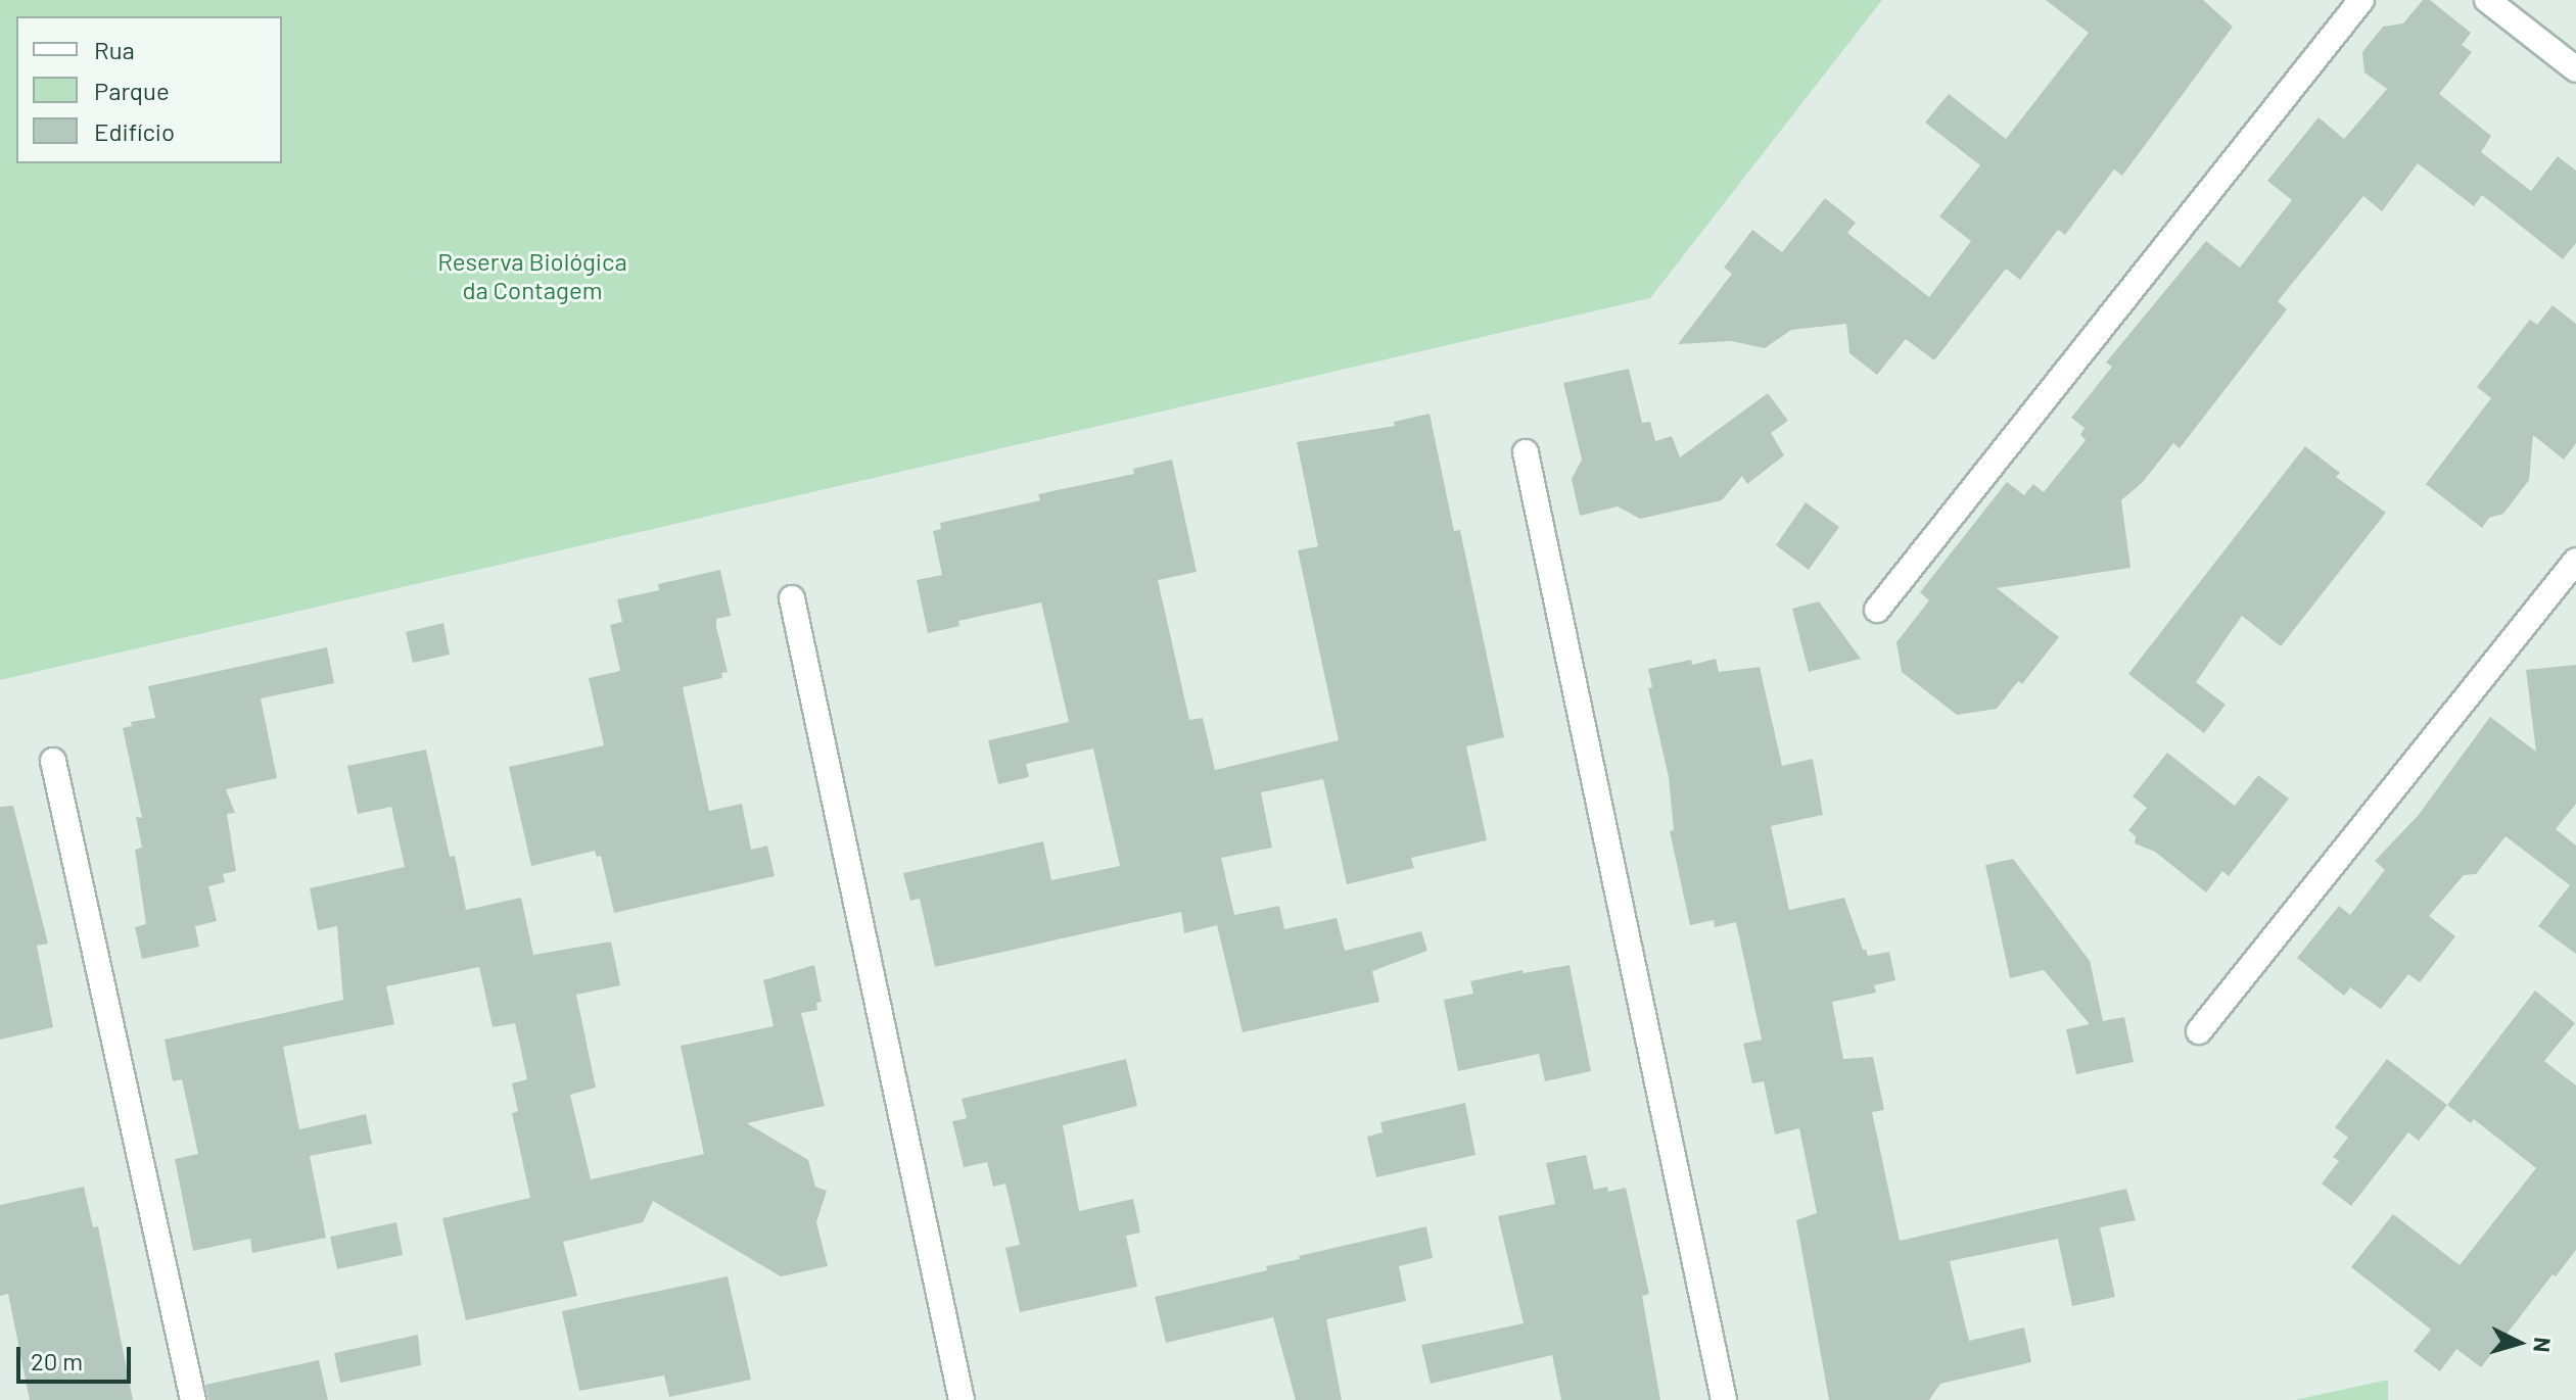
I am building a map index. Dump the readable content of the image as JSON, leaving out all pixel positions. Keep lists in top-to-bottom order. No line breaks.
{"parks":["Reserva Biológica da Contagem"],"legend":["Rua","Parque","Edifício"],"scale_bar":"20 m","north":"right"}
